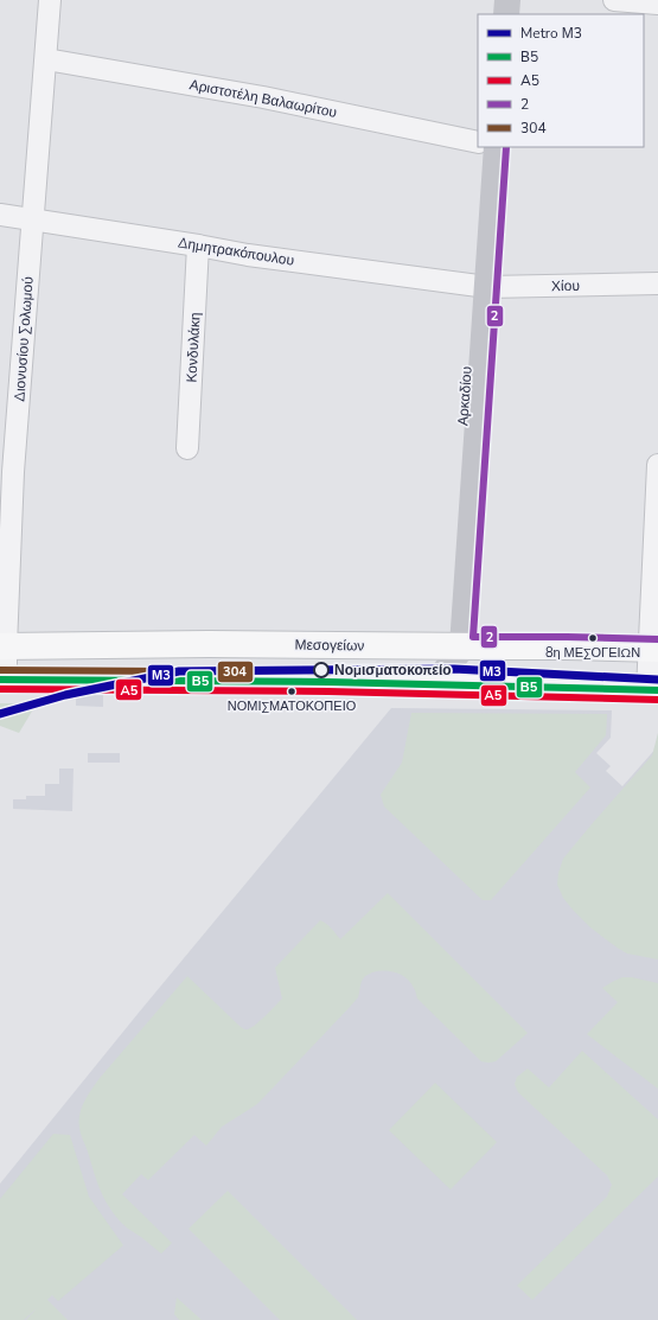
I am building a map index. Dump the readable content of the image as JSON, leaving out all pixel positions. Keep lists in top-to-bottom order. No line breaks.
{"streets":{"main road":["Μεσογείων"],"street":["Αριστοτέλη Βαλαωρίτου","Δημητρακόπουλου","Χίου","Διονυσίου Σολωμού","Κονδυλάκη","Αρκαδίου"]},"crossings":[["Αριστοτέλη Βαλαωρίτου","Διονυσίου Σολωμού"],["Δημητρακόπουλου","Χίου"],["Δημητρακόπουλου","Διονυσίου Σολωμού"],["Δημητρακόπουλου","Κονδυλάκη"],["Δημητρακόπουλου","Αρκαδίου"],["Χίου","Αρκαδίου"],["Διονυσίου Σολωμού","Μεσογείων"],["Αρκαδίου","Μεσογείων"]],"places":["8η ΜΕΣΟΓΕΙΩΝ","Νομισματοκοπείο","ΝΟΜΙΣΜΑΤΟΚΟΠΕΙΟ"],"lines":["transit line 2","metro line Μ3","transit line 304","transit line Β5","transit line A5"],"legend":["Metro Μ3","Β5","A5","2","304"]}
